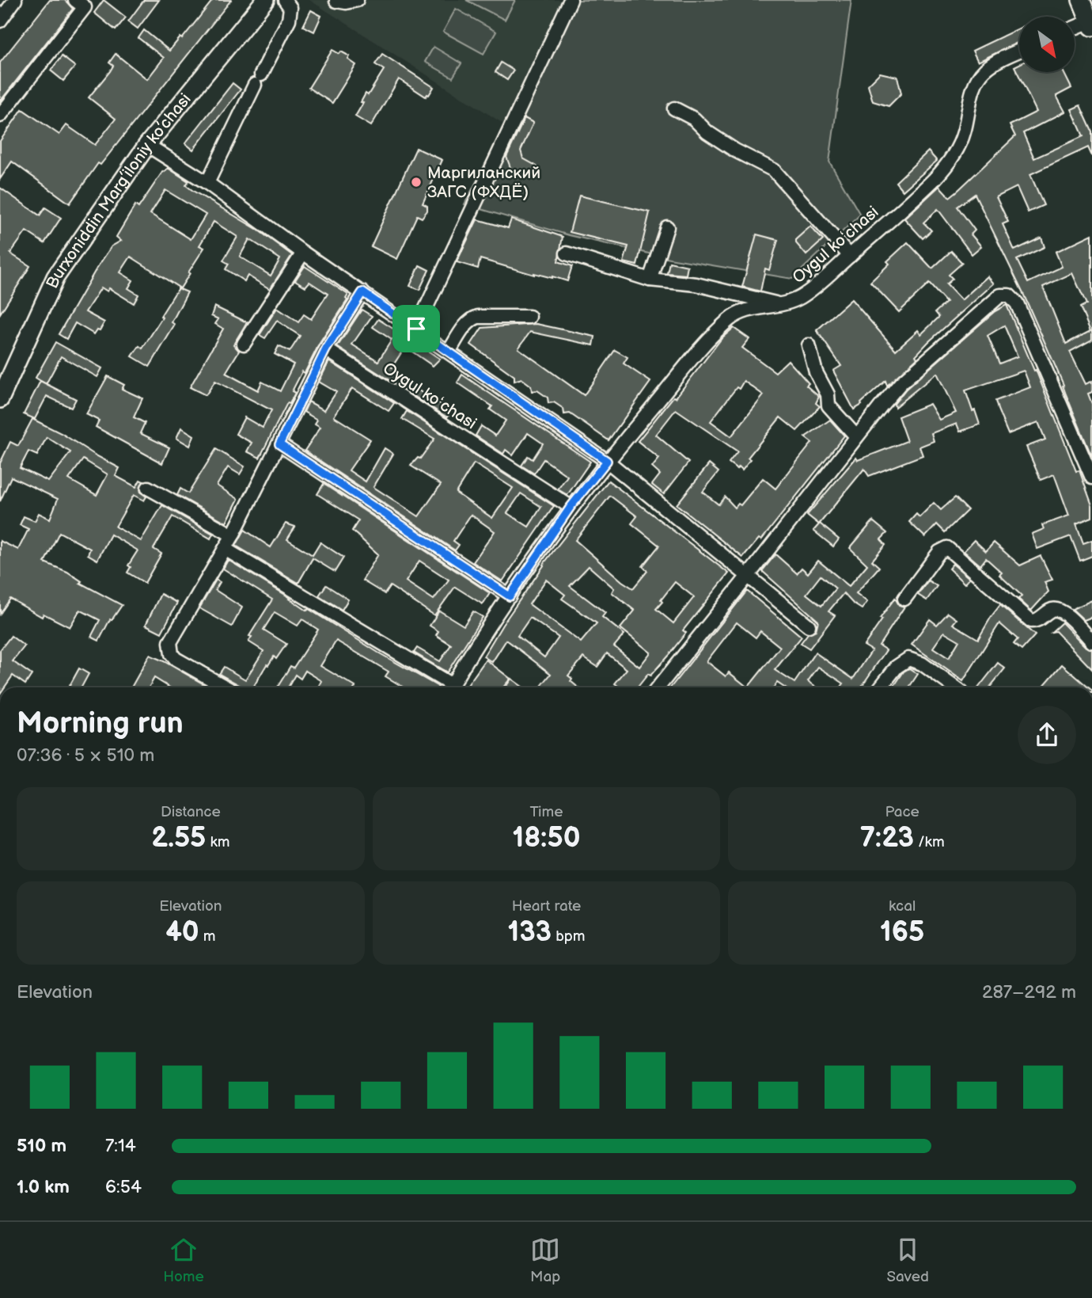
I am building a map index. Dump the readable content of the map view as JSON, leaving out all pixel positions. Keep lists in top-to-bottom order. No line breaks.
{"streets":{"main road":["Burxoniddin Marg’iloniy ko’chasi"],"street":["Oygul koʻchasi"]},"places":["Маргиланский ЗАГС (ФХДЁ)"],"north":"bottom right","page":{"heading":["Morning run","07:36 · 5 × 510 m"],"stats":[["Distance","2.55 km"],["Time","18:50"],["Pace","7:23 /km"],["Elevation","40 m"],["Heart rate","133 bpm"],["kcal","165"]],"chart":["Elevation","287–292 m"],"list":[{"name":"510 m","note":"7:14"},{"name":"1.0 km","note":"6:54"}],"tabs":["Home","Map","Saved"]}}
